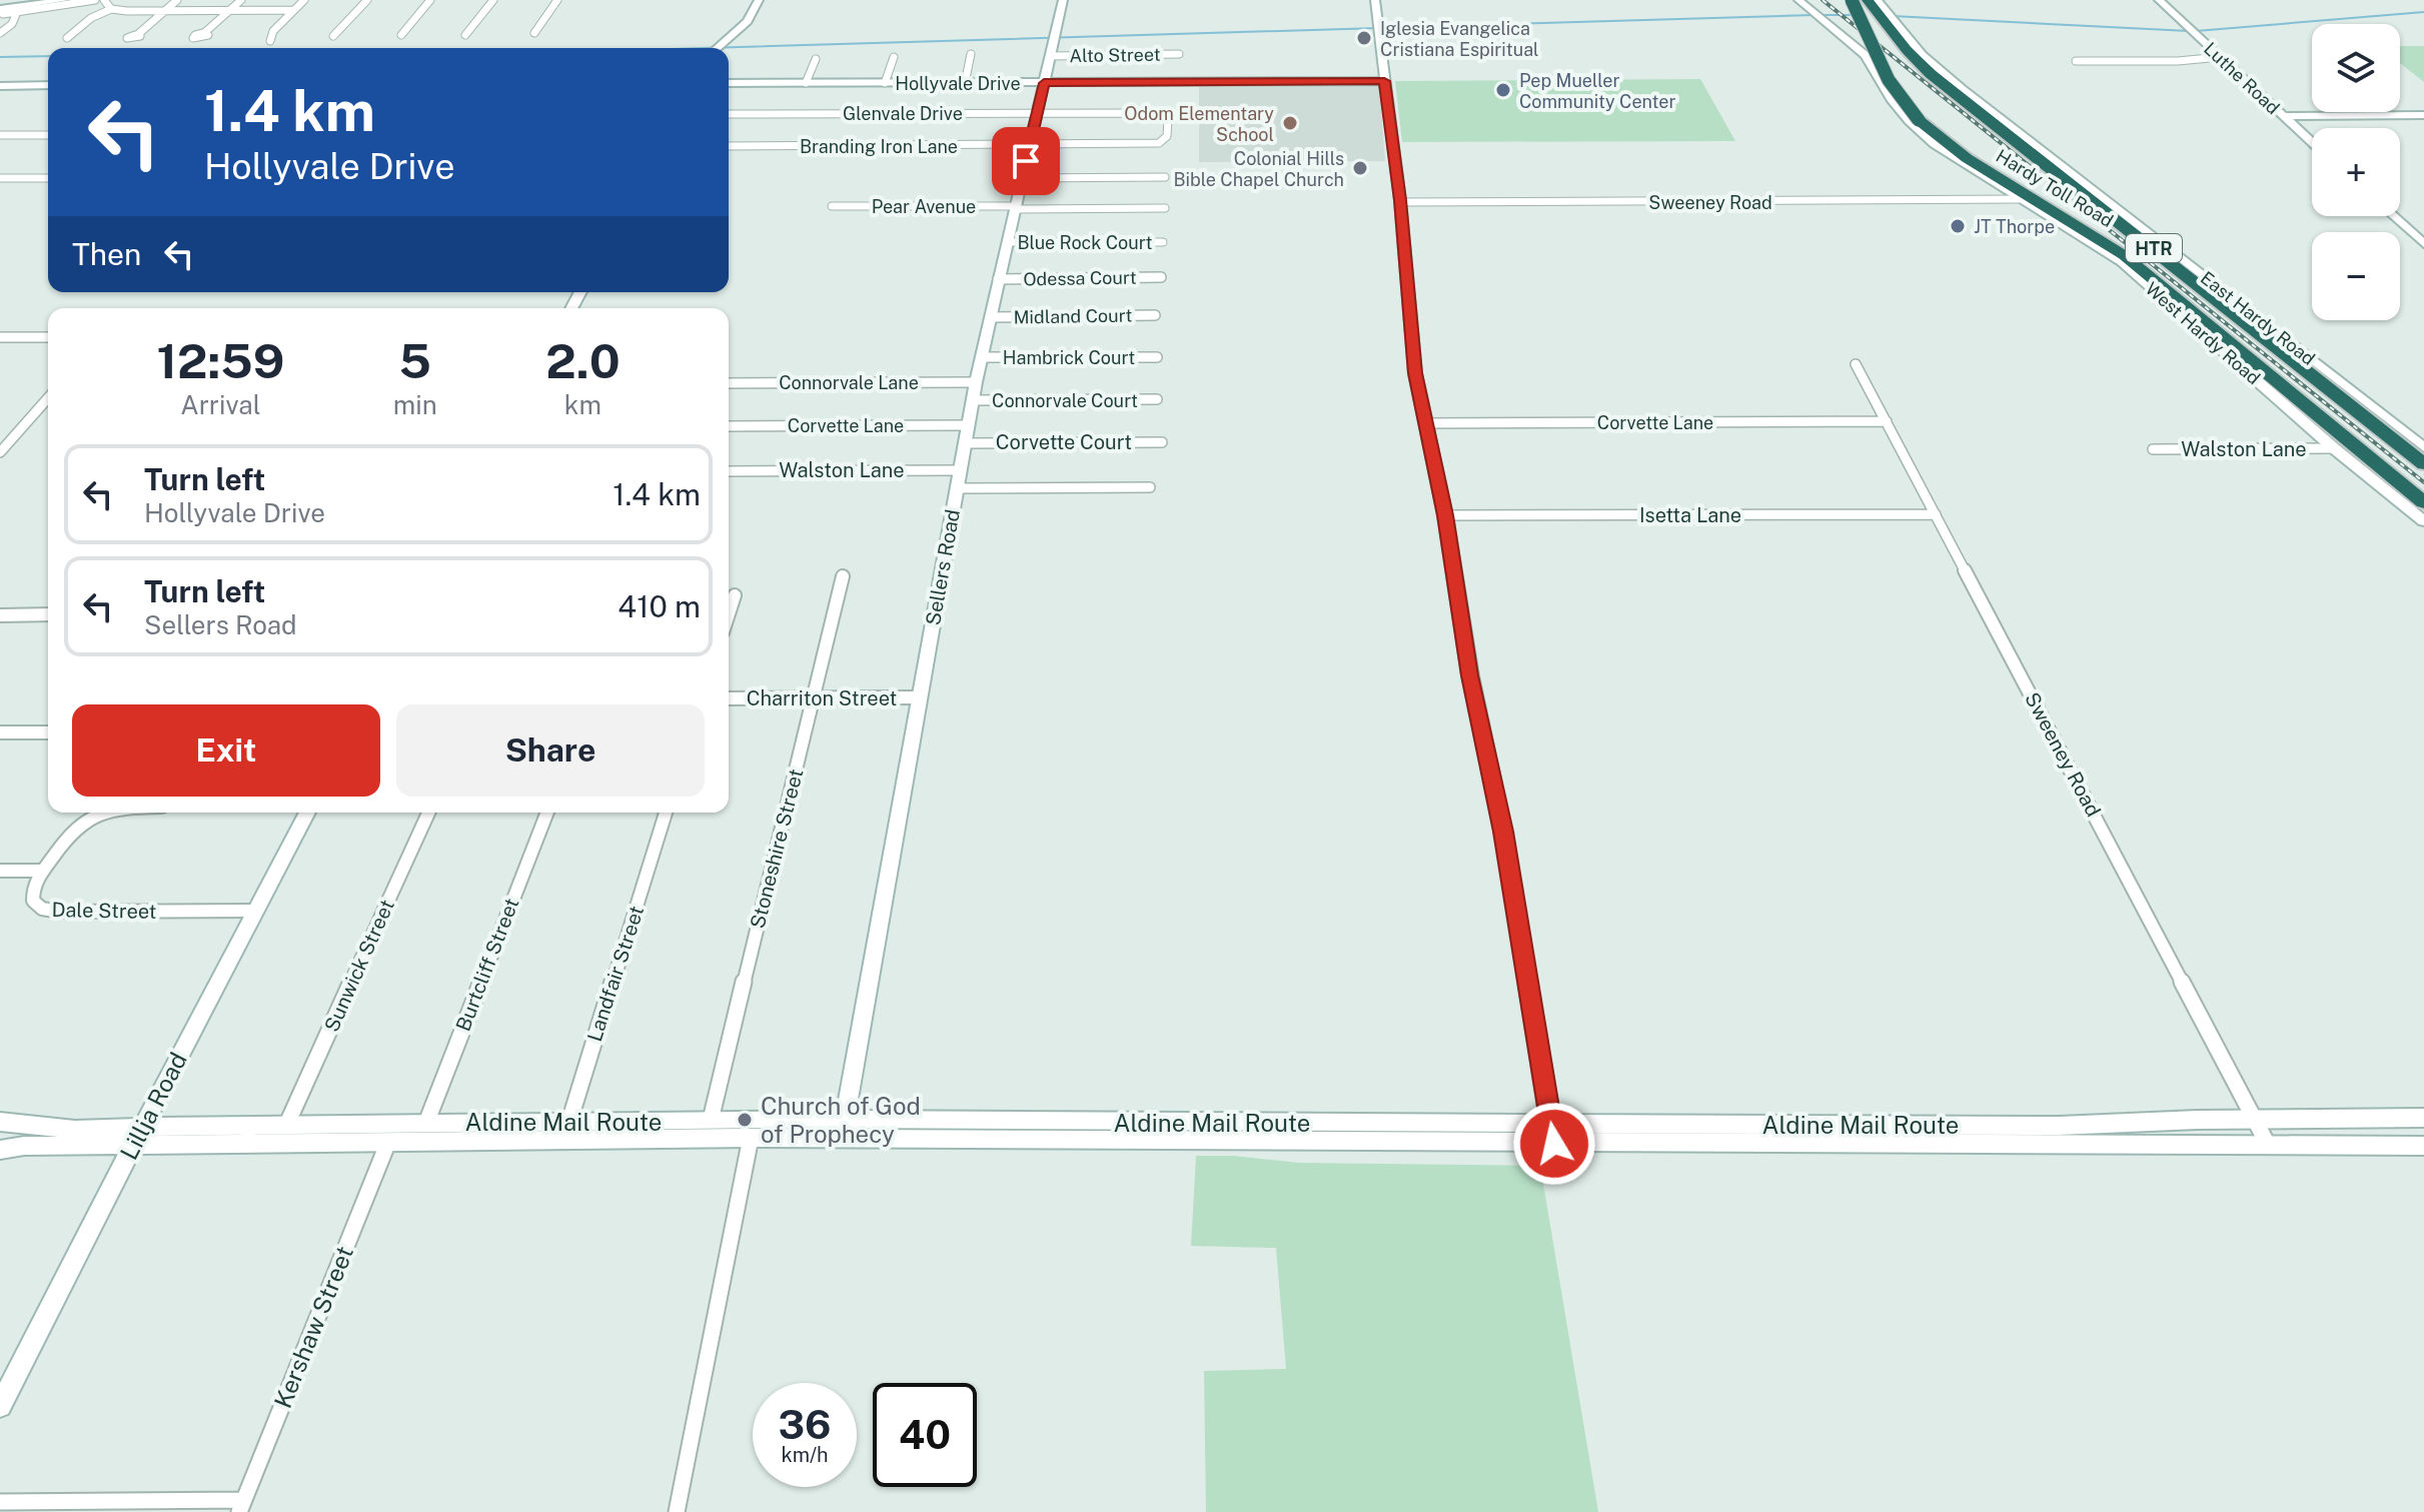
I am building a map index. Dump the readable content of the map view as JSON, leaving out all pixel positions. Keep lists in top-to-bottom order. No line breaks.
{"streets":{"highway":["Hardy Toll Road","HTR"],"street":["Alto Street","Luthe Road","Hollyvale Drive","Glenvale Drive","Branding Iron Lane","Sweeney Road","Pear Avenue","Blue Rock Court","Odessa Court","Midland Court","East Hardy Road","West Hardy Road","Hambrick Court","Connorvale Lane","Connorvale Court","Corvette Lane","Corvette Court","Walston Lane","Isetta Lane","Sellers Road","Charriton Street","Stoneshire Street","Dale Street","Burtcliff Street","Sunwick Street","Landfair Street","Lillja Road","Aldine Mail Route","Kershaw Street"]},"crossings":[["Alto Street","Sellers Road"],["Hollyvale Drive","Sellers Road"],["Glenvale Drive","Branding Iron Lane"],["Glenvale Drive","Sellers Road"],["Branding Iron Lane","Sellers Road"],["Hardy Toll Road","East Hardy Road"],["Sweeney Road","West Hardy Road"],["Sweeney Road","Corvette Lane"],["Sweeney Road","Isetta Lane"],["Sweeney Road","Aldine Mail Route"],["Pear Avenue","Sellers Road"],["Blue Rock Court","Sellers Road"],["Odessa Court","Sellers Road"],["Midland Court","Sellers Road"],["West Hardy Road","Walston Lane"],["Hambrick Court","Sellers Road"],["Connorvale Lane","Sellers Road"],["Connorvale Court","Sellers Road"],["Corvette Lane","Sellers Road"],["Corvette Court","Sellers Road"],["Walston Lane","Sellers Road"],["Sellers Road","Charriton Street"],["Sellers Road","Aldine Mail Route"],["Charriton Street","Stoneshire Street"],["Stoneshire Street","Aldine Mail Route"],["Dale Street","Lillja Road"],["Burtcliff Street","Aldine Mail Route"],["Sunwick Street","Aldine Mail Route"],["Landfair Street","Aldine Mail Route"],["Lillja Road","Aldine Mail Route"],["Aldine Mail Route","Kershaw Street"]],"places":["Iglesia Evangelica Cristiana Espiritual","Pep Mueller Community Center","Odom Elementary School","Colonial Hills Bible Chapel Church","JT Thorpe","Church of God of Prophecy"],"page":{"map_buttons":["+","−"],"turn":["1.4 km","Hollyvale Drive"],"then":"Then","eta":["12:59","Arrival","5","min","2.0","km"],"list":[{"name":"Turn left","note":"Hollyvale Drive","value":"1.4 km"},{"name":"Turn left","note":"Sellers Road","value":"410 m"}],"buttons":["Exit","Share"],"speed":"36 km/h","limit":"40"}}
